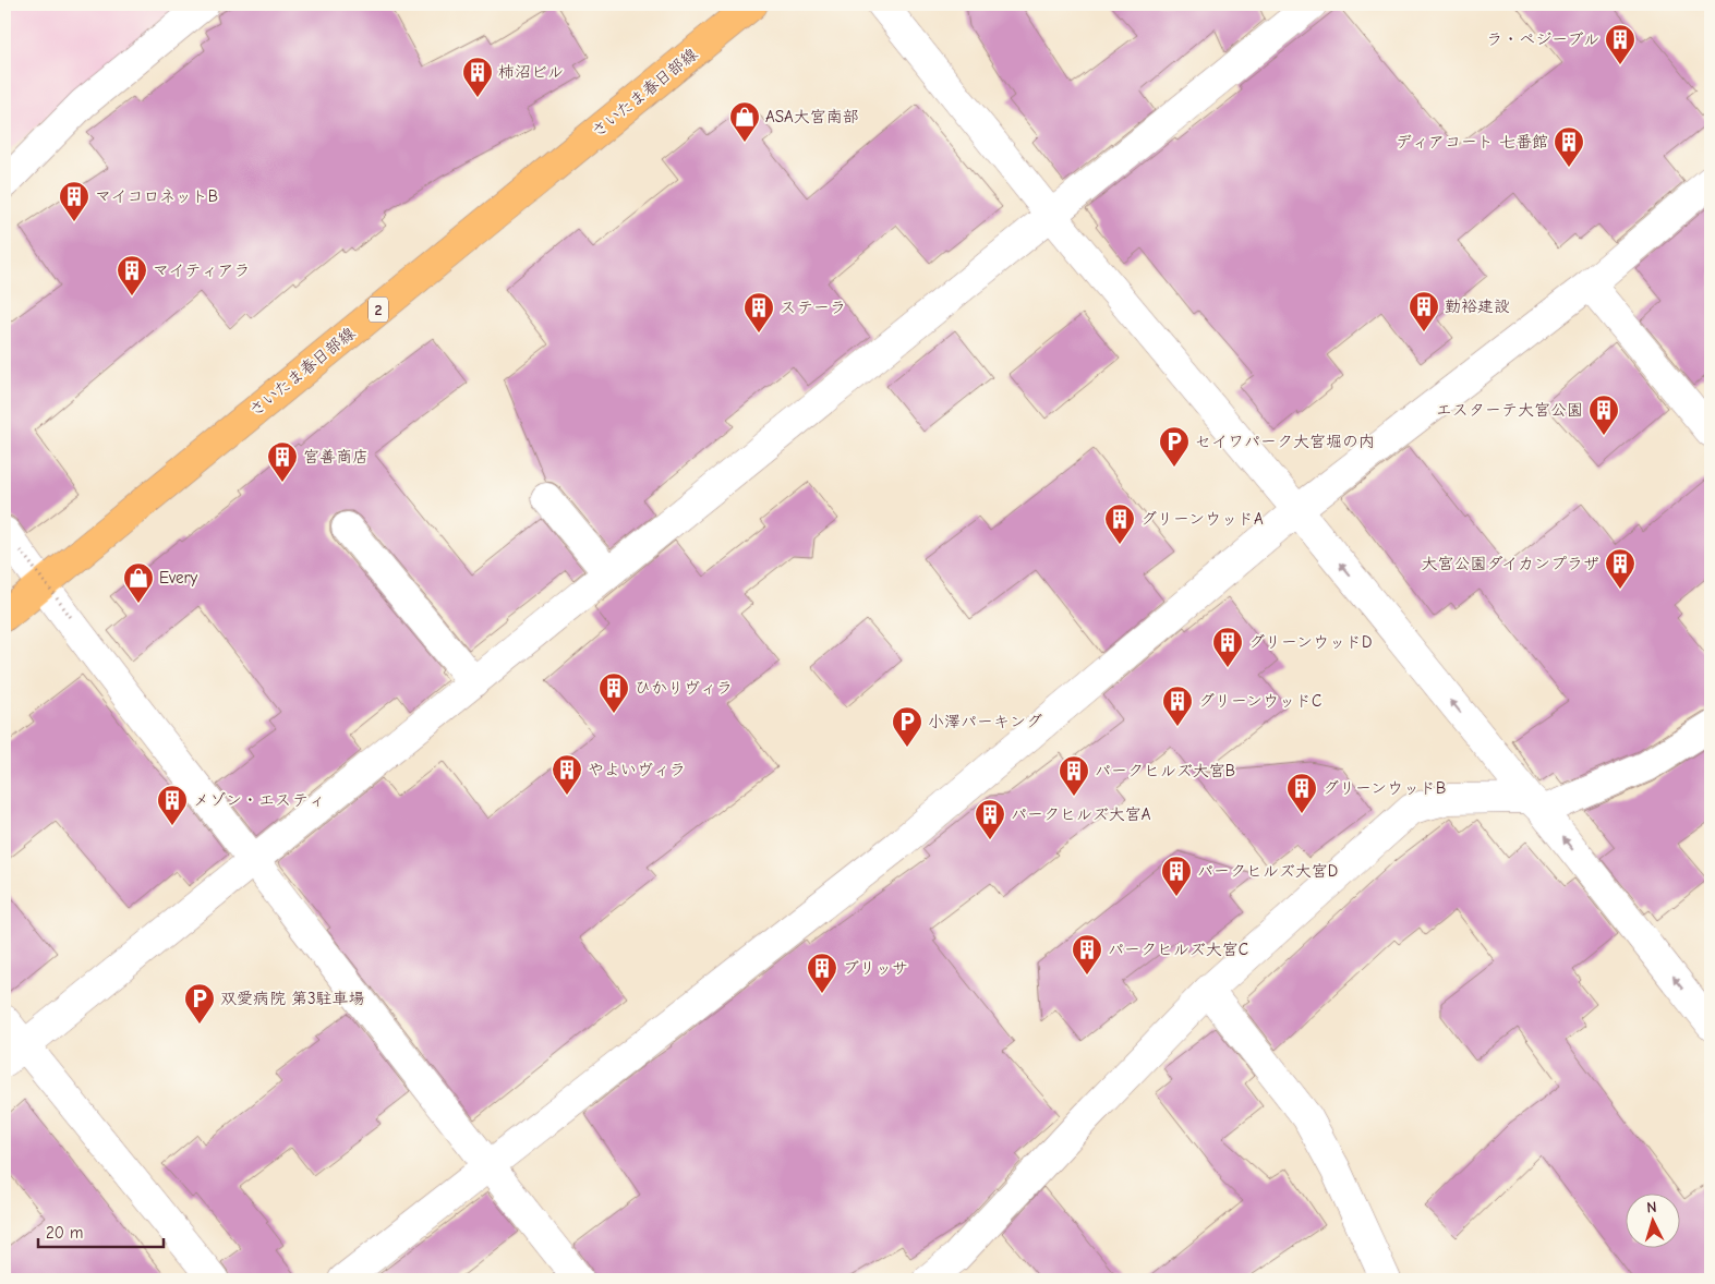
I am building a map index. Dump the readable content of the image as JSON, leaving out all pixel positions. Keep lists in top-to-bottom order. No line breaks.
{"streets":{"main road":["さいたま春日部線","2"]},"places":{"building":["ラ・ペジーブル","柿沼ビル","ディアコート 七番館","マイコロネットB","マイティアラ","勤裕建設","ステーラ","エスターテ大宮公園","宮善商店","グリーンウッドA","大宮公園ダイカンプラザ","グリーンウッドD","ひかりヴィラ","グリーンウッドC","やよいヴィラ","パークヒルズ大宮B","グリーンウッドB","メゾン・エスティ","パークヒルズ大宮A","パークヒルズ大宮D","パークヒルズ大宮C","ブリッサ"],"shop":["ASA大宮南部","Every"],"parking":["セイワパーク大宮堀の内","小澤パーキング","双愛病院 第3駐車場"]},"scale_bar":"20 m","north":"top"}
